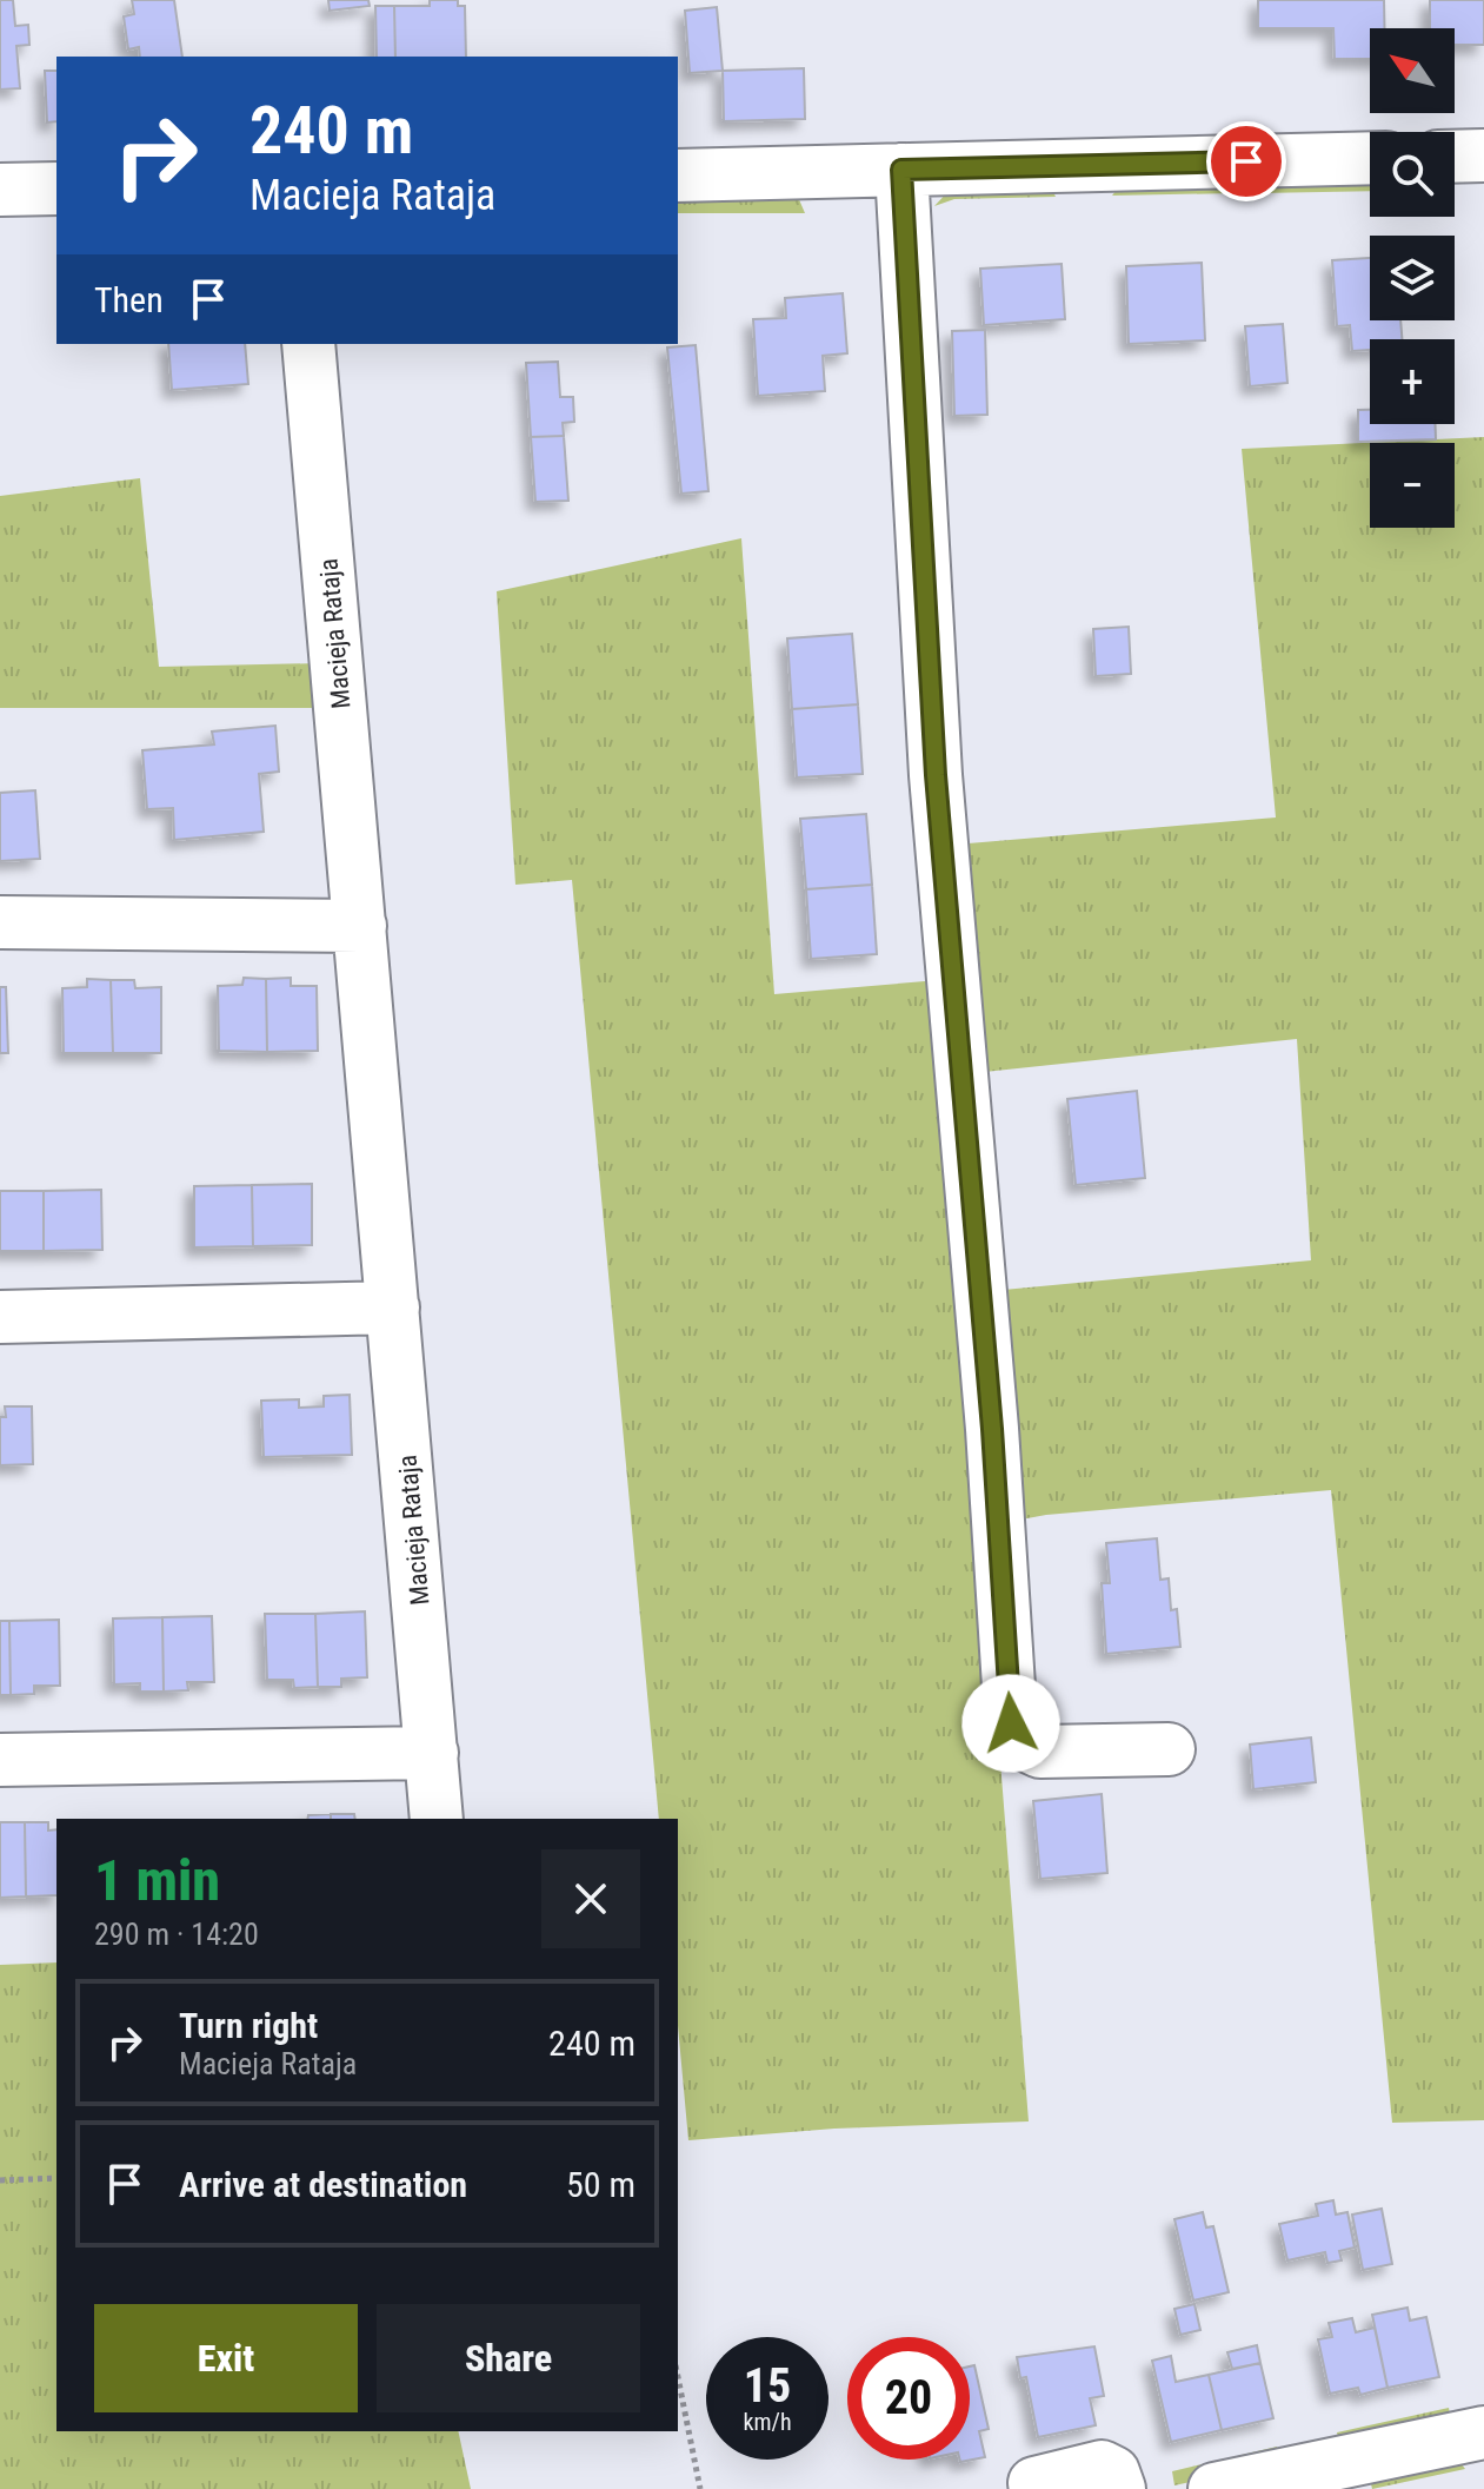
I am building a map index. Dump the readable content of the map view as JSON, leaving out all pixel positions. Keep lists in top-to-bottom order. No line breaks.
{"streets":{"street":["Macieja Rataja"]},"north":"top left","page":{"map_buttons":["+","−"],"turn":["240 m","Macieja Rataja"],"then":"Then","heading":["1 min","290 m · 14:20"],"list":[{"name":"Turn right","note":"Macieja Rataja","value":"240 m"},{"name":"Arrive at destination","value":"50 m"}],"buttons":["Exit","Share"],"speed":"15 km/h","limit":"20"}}
